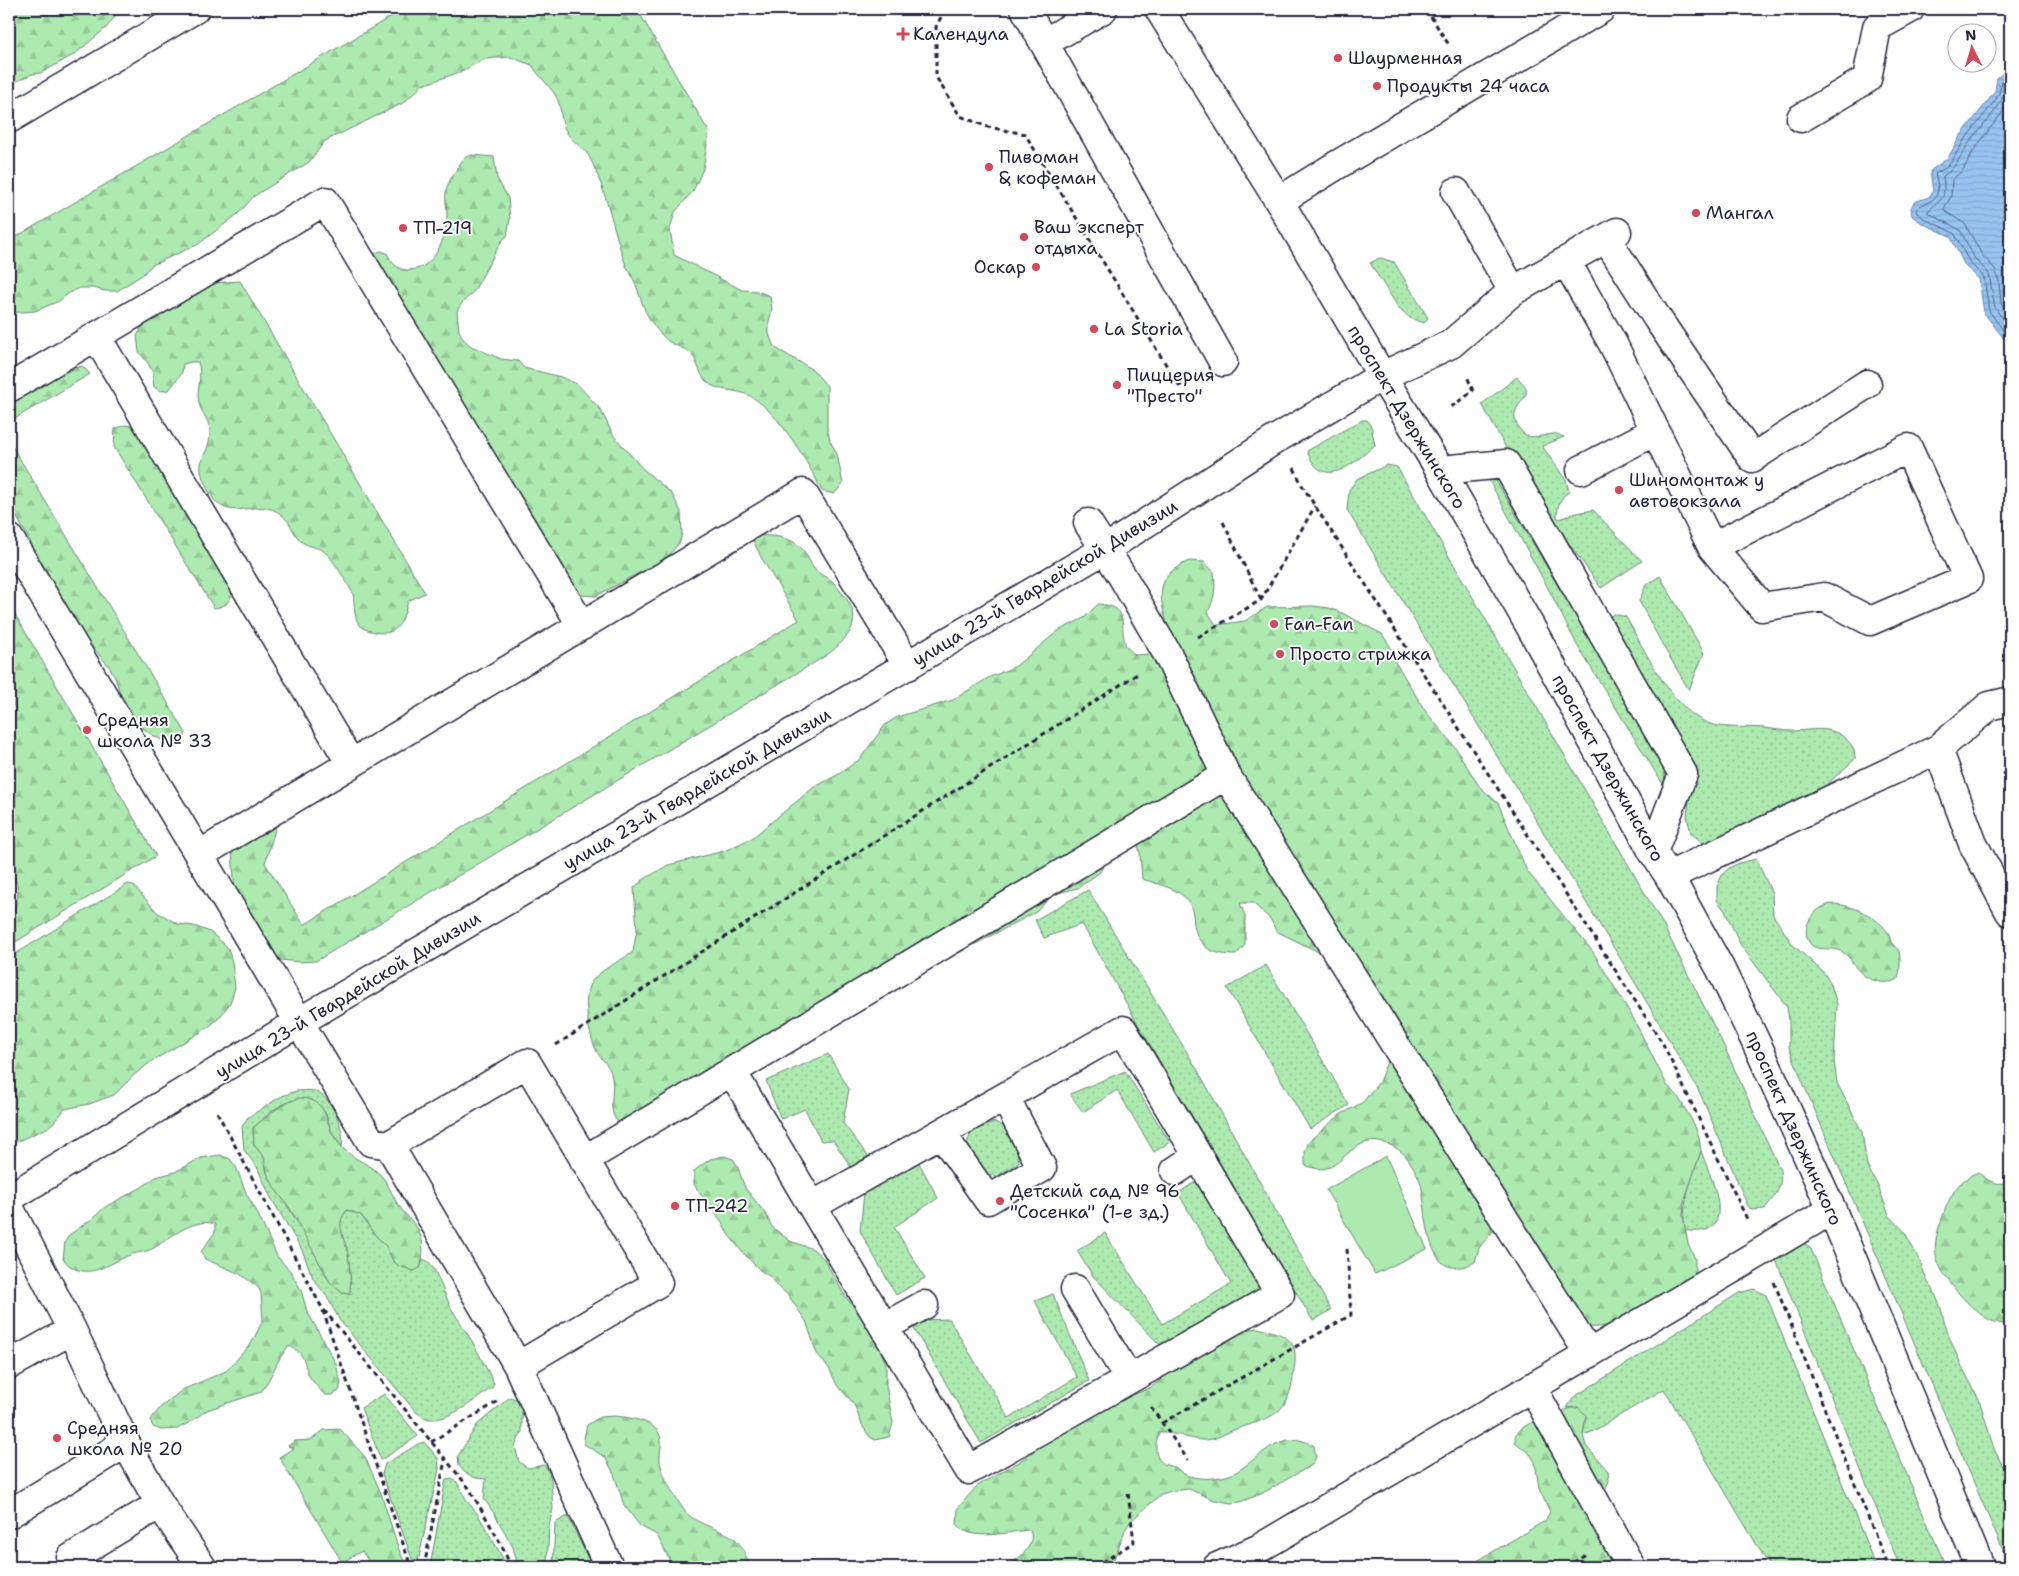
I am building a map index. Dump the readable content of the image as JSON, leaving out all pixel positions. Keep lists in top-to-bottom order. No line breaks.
{"streets":{"main road":["проспект Дзержинского","улица 23-й Гвардейской Дивизии"]},"crossings":[["проспект Дзержинского","улица 23-й Гвардейской Дивизии"]],"places":{"health":["Календула"],"other":["Шаурменная","Продукты 24 часа","Пивоман & кофеман","Мангал","ТП-219","Ваш эксперт отдыха","Оскар","La Storia","Пиццерия \"Престо\"","Шиномонтаж у автовокзала","Fan-Fan","Просто стрижка","Средняя школа № 33","Детский сад № 96 \"Сосенка\" (1-е зд.)","ТП-242","Средняя школа № 20"]},"north":"top"}
